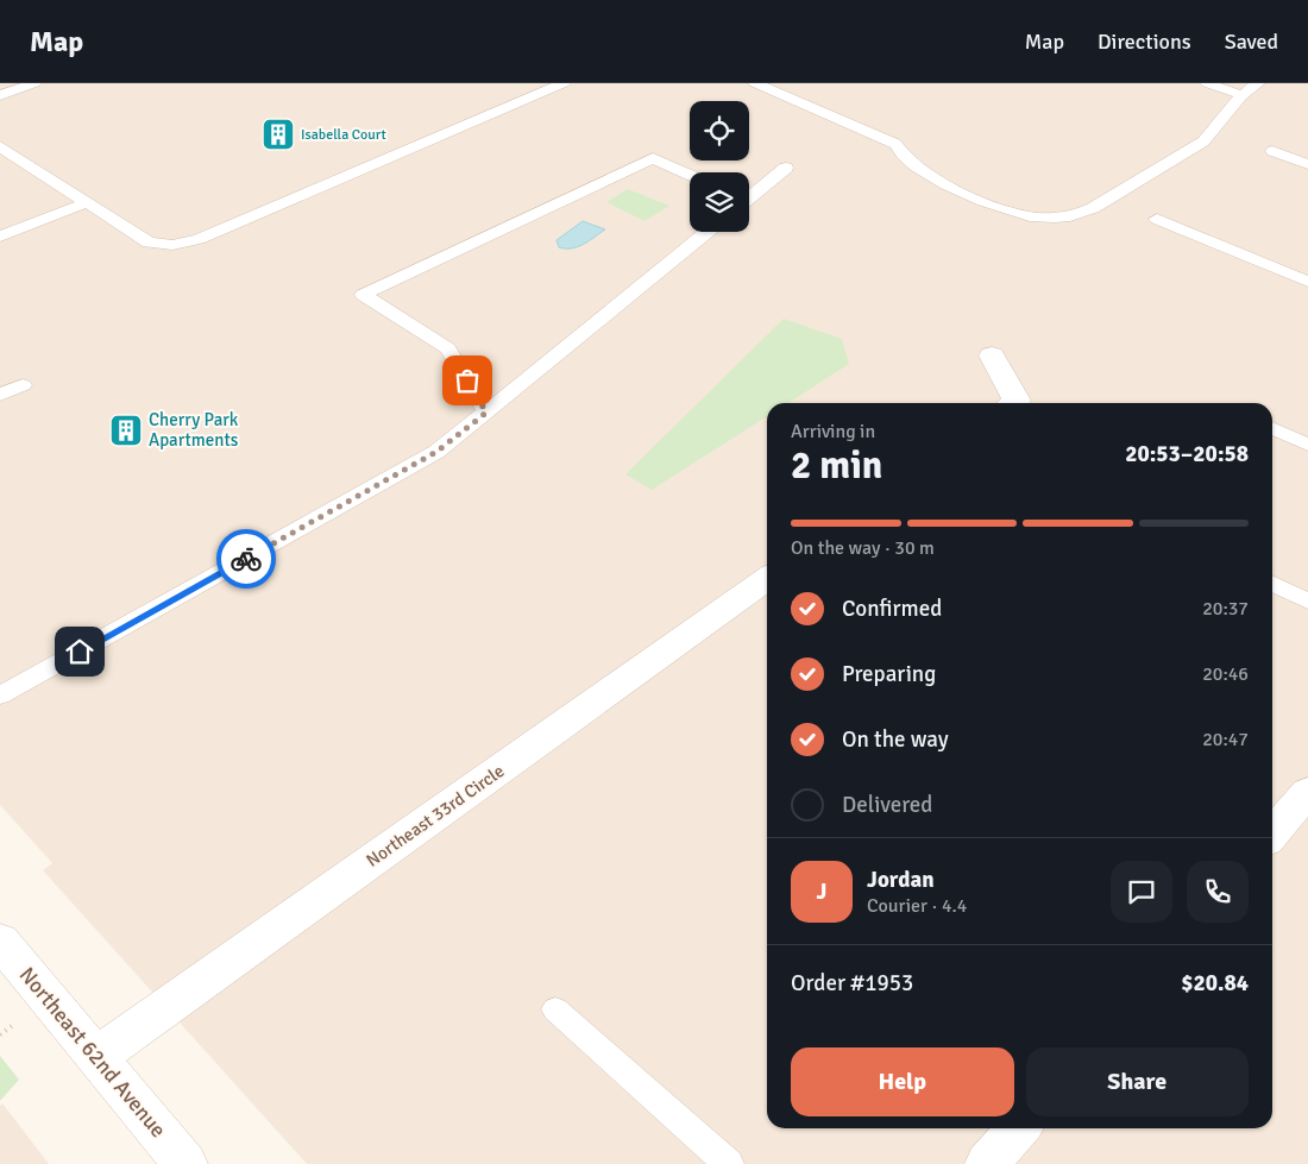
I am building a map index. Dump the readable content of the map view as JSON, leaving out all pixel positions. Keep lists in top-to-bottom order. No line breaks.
{"streets":{"street":["Northeast 33rd Circle","Northeast 62nd Avenue"]},"crossings":[["Northeast 33rd Circle","Northeast 62nd Avenue"]],"places":{"building":["Isabella Court","Cherry Park Apartments"]},"page":{"header":"Map","nav":["Map","Directions","Saved"],"heading":["2 min","Arriving in","20:53–20:58"],"panel":["Jordan","Courier · 4.4","Order #1953","$20.84"],"bar":"On the way · 30 m","list":[["Confirmed","20:37"],["Preparing","20:46"],["On the way","20:47"],"Delivered"],"round":"J","buttons":["Help","Share"]}}
